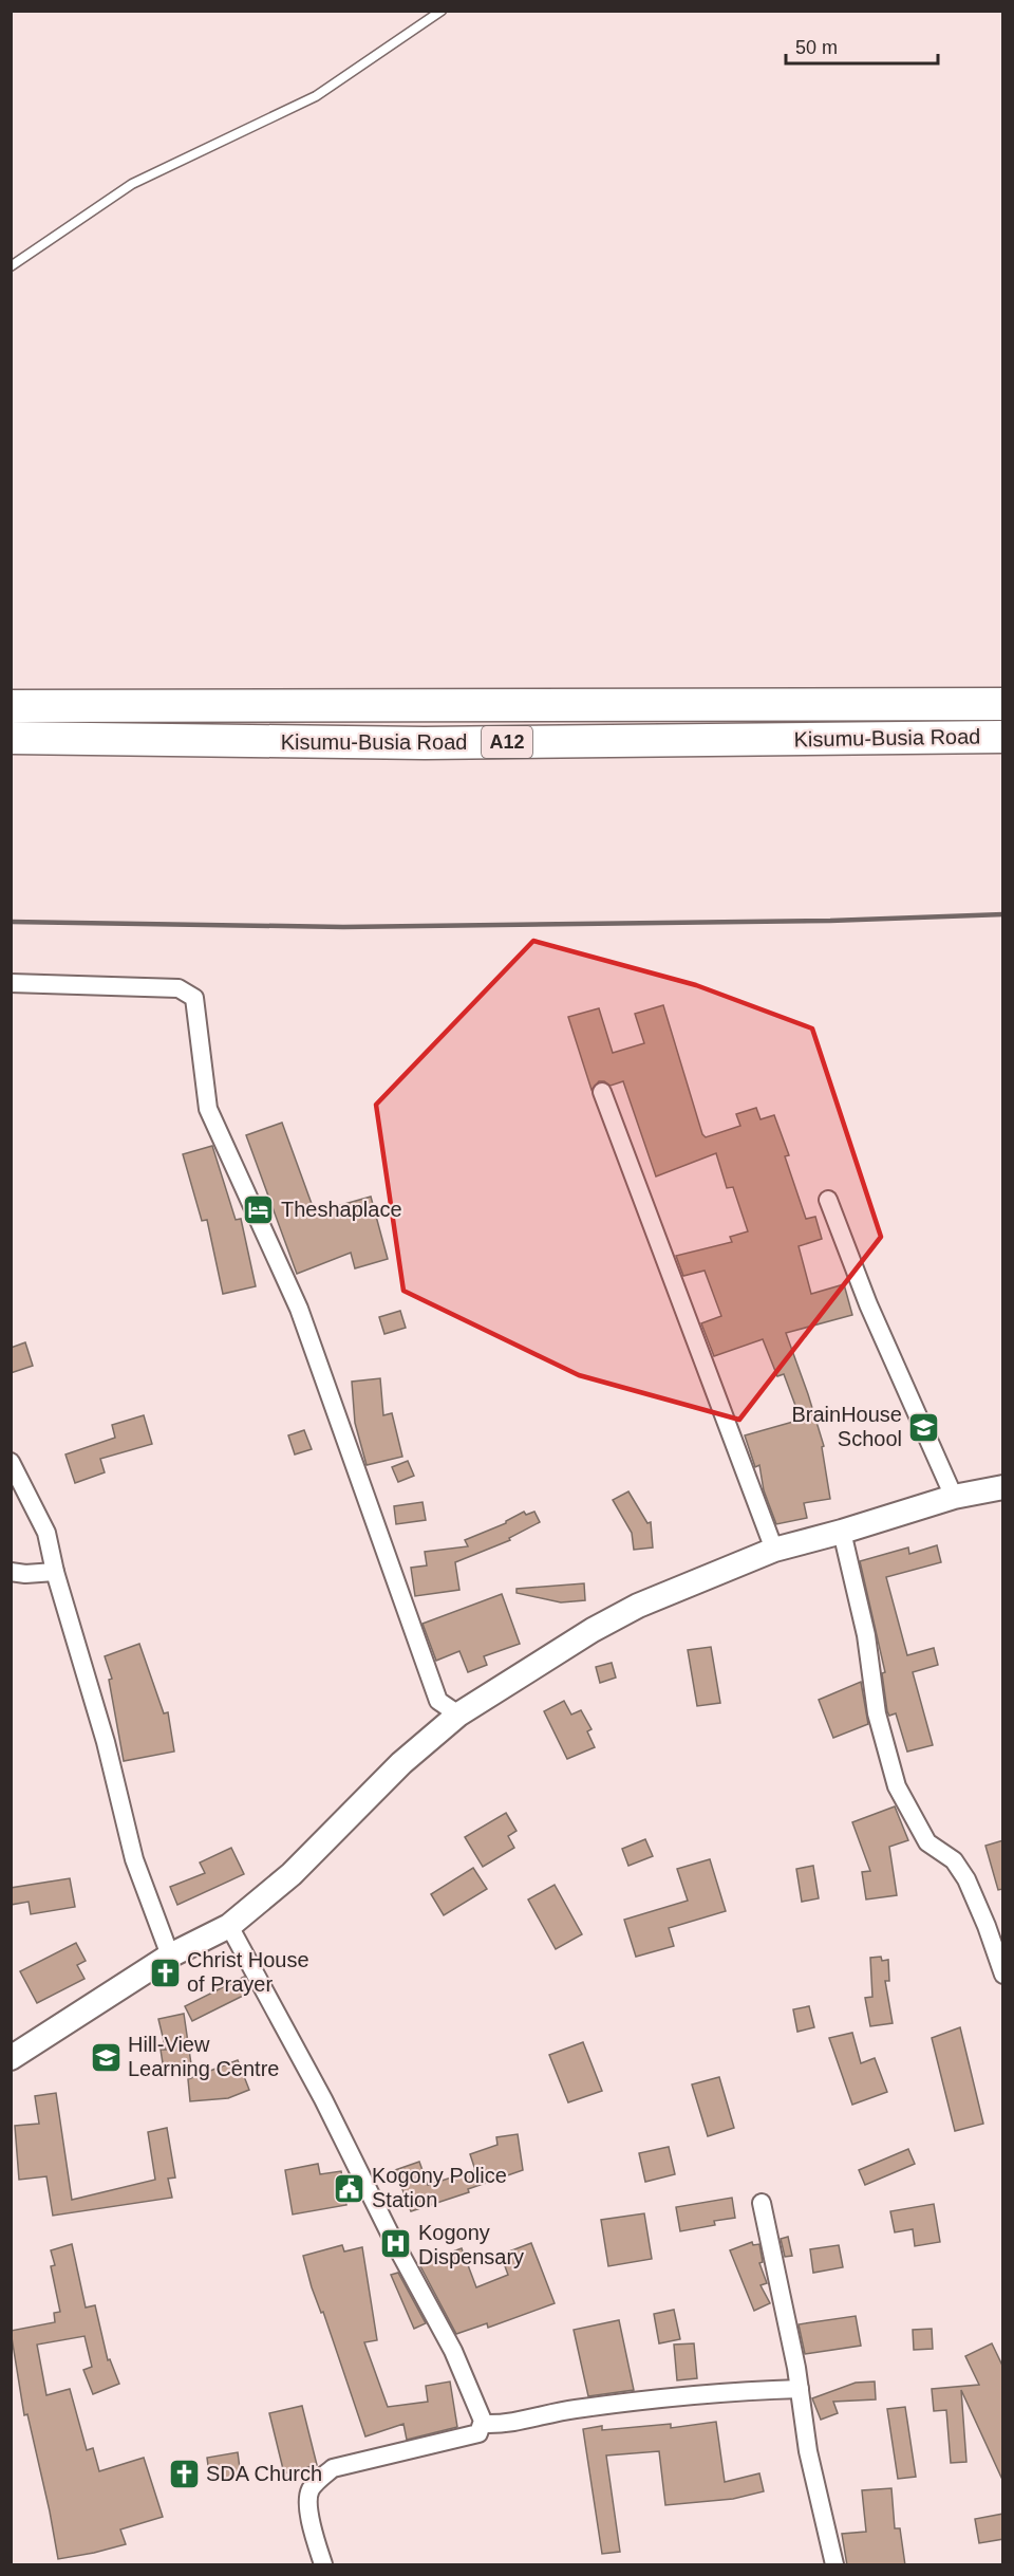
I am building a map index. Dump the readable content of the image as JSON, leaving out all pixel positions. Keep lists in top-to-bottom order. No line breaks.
{"streets":{"highway":["Kisumu-Busia Road","A12"]},"places":{"hotel":["Theshaplace"],"school or university":["BrainHouse School","Hill-View Learning Centre"],"church":["Christ House of Prayer","SDA Church"],"public building":["Kogony Police Station"],"hospital":["Kogony Dispensary"]},"scale_bar":"50 m"}
